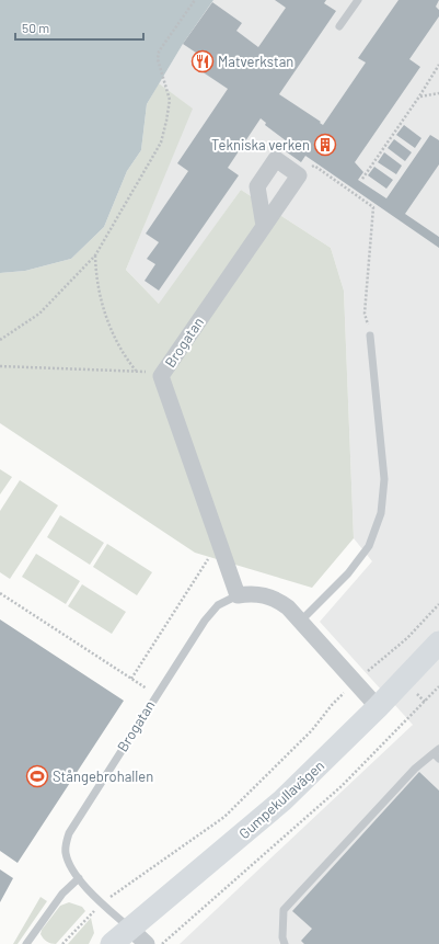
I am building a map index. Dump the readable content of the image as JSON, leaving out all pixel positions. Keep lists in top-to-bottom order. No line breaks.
{"streets":{"street":["Brogatan","Gumpekullavägen"]},"crossings":[["Brogatan","Gumpekullavägen"]],"places":{"restaurant":["Matverkstan"],"building":["Tekniska verken"],"sports":["Stångebrohallen"]},"scale_bar":"50 m"}
